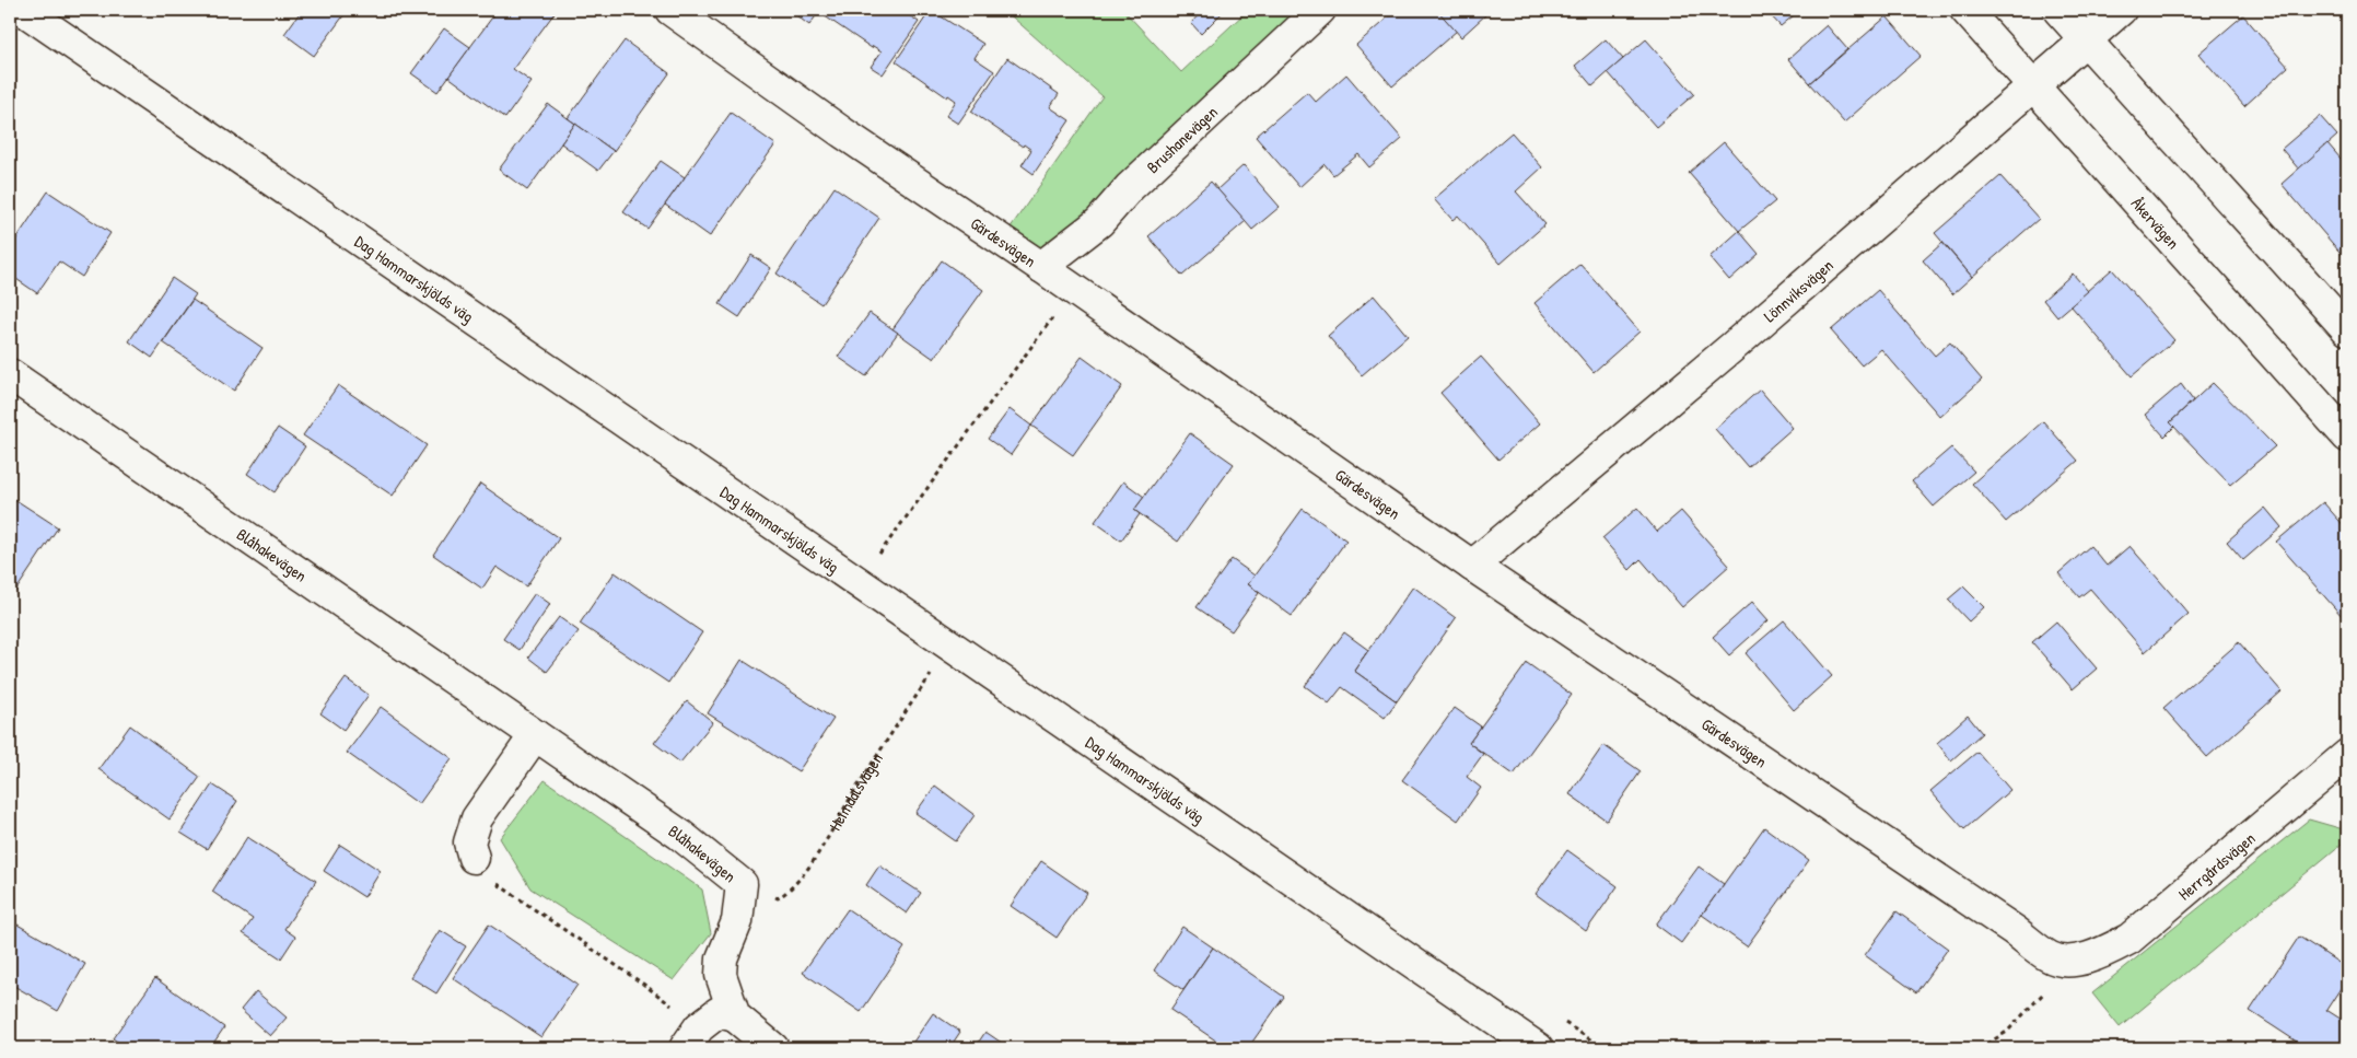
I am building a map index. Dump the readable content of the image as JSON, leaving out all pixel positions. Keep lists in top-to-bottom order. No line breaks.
{"streets":{"street":["Brushanevägen","Åkervägen","Gärdesvägen","Dag Hammarskjölds väg","Lönnviksvägen","Blåhakevägen","Herrgårdsvägen"],"path":["Heimdalsvägen"]},"crossings":[["Brushanevägen","Gärdesvägen"],["Åkervägen","Lönnviksvägen"],["Gärdesvägen","Lönnviksvägen"],["Gärdesvägen","Herrgårdsvägen"],["Dag Hammarskjölds väg","Heimdalsvägen"],["Blåhakevägen","Heimdalsvägen"]]}
